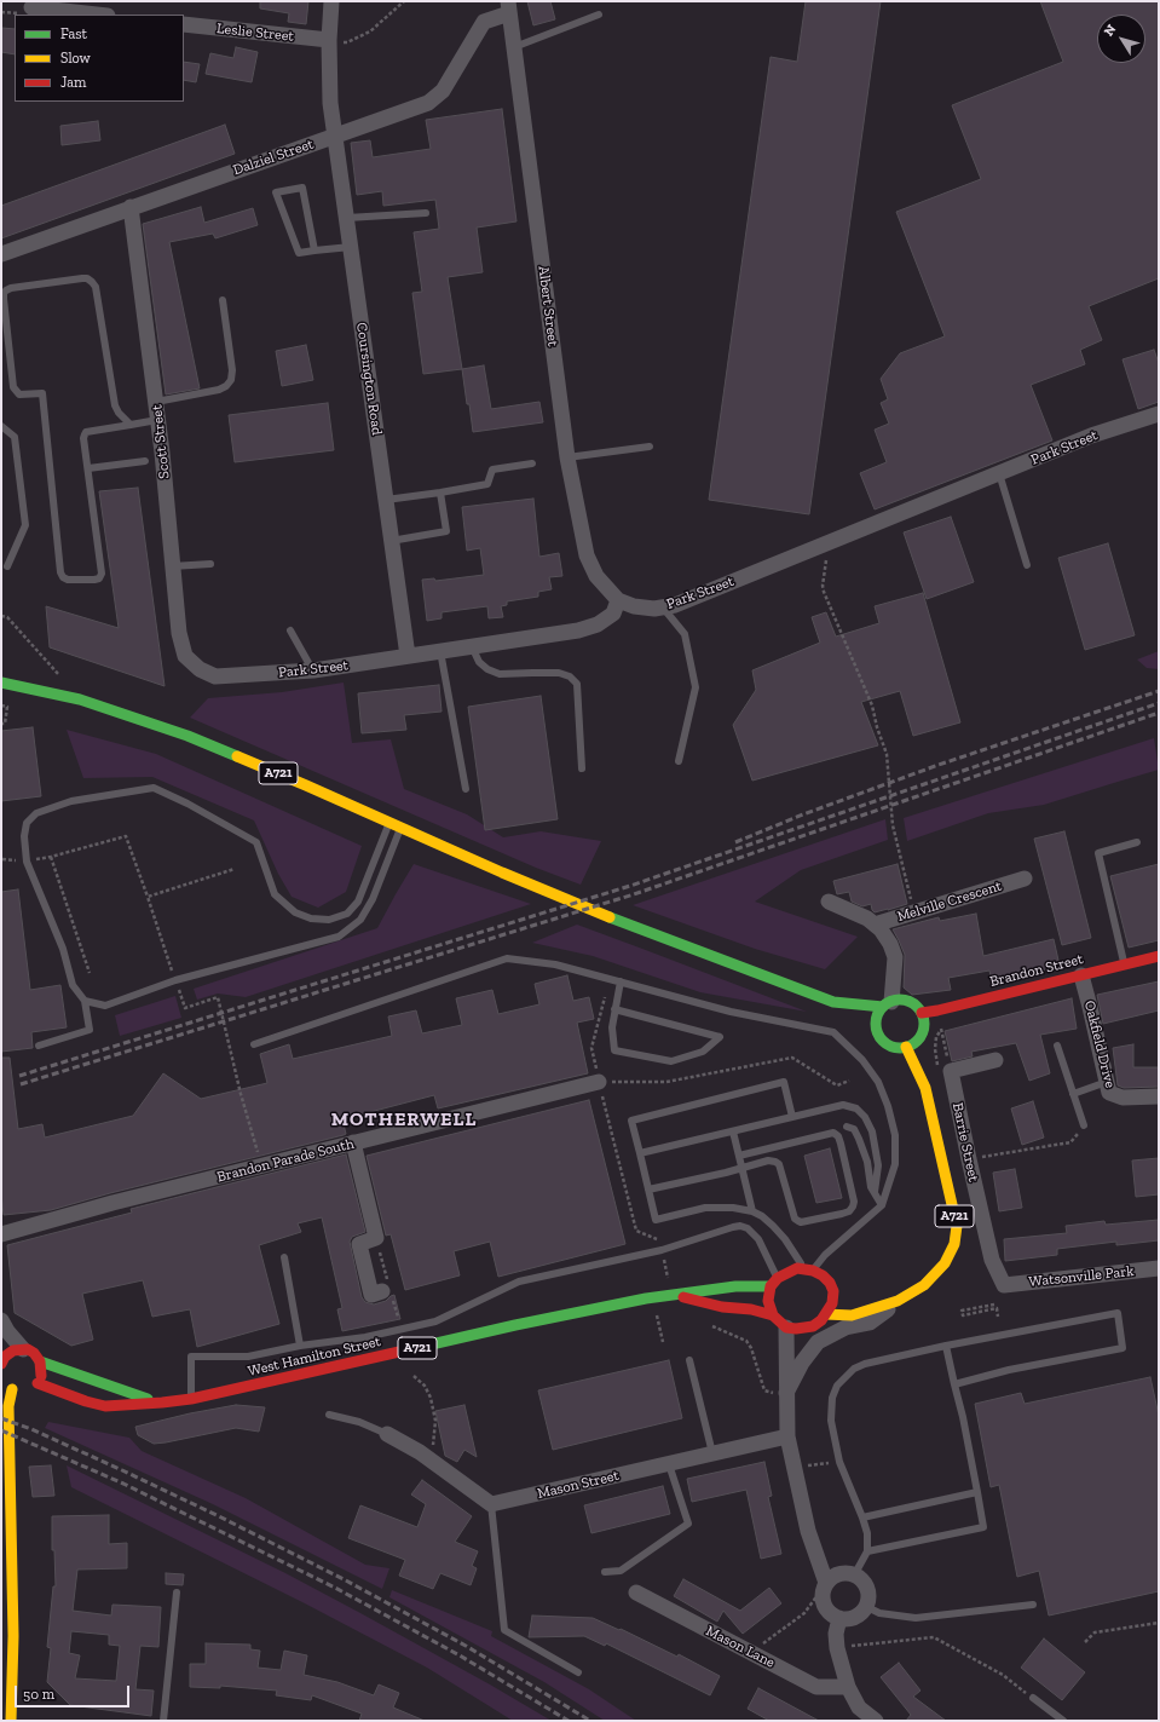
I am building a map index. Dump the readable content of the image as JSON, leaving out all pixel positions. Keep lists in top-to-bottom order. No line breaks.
{"streets":{"main road":["A721","Brandon Street","West Hamilton Street"],"street":["Leslie Street","Dalziel Street","Albert Street","Coursington Road","Scott Street","Park Street","Melville Crescent","Oakfield Drive","Barrie Street","Brandon Parade South","Watsonville Park","Mason Street","Mason Lane"]},"crossings":[["Leslie Street","Coursington Road"],["Dalziel Street","Albert Street"],["Dalziel Street","Coursington Road"],["Dalziel Street","Scott Street"],["Albert Street","Park Street"],["Coursington Road","Park Street"],["Scott Street","Park Street"],["A721","Brandon Street"],["A721","West Hamilton Street"],["Brandon Street","Oakfield Drive"],["Barrie Street","Watsonville Park"]],"districts":["MOTHERWELL"],"legend":["Fast","Slow","Jam"],"scale_bar":"50 m","north":"top left"}
